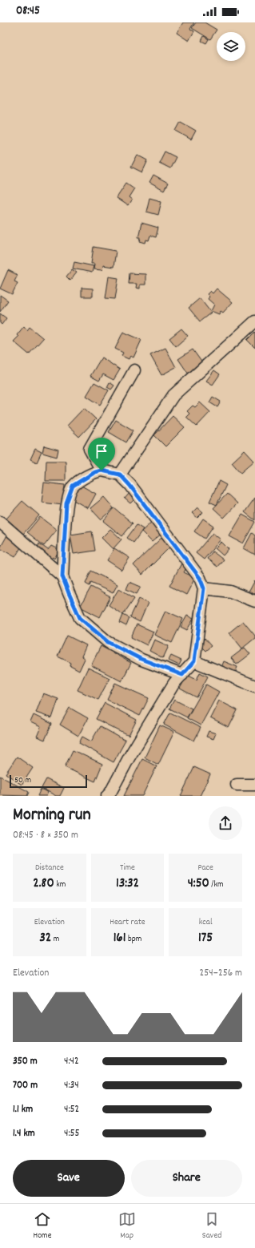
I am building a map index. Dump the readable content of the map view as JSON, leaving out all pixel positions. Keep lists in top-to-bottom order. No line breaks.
{"scale_bar":"50 m","page":{"status":"08:45","scale":"50 m","heading":["Morning run","08:45 · 8 × 350 m"],"stats":[["Distance","2.80 km"],["Time","13:32"],["Pace","4:50 /km"],["Elevation","32 m"],["Heart rate","161 bpm"],["kcal","175"]],"chart":["Elevation","254–256 m"],"list":[{"name":"350 m","note":"4:42"},{"name":"700 m","note":"4:34"},{"name":"1.1 km","note":"4:52"},{"name":"1.4 km","note":"4:55"}],"buttons":["Save","Share"],"tabs":["Home","Map","Saved"]}}
